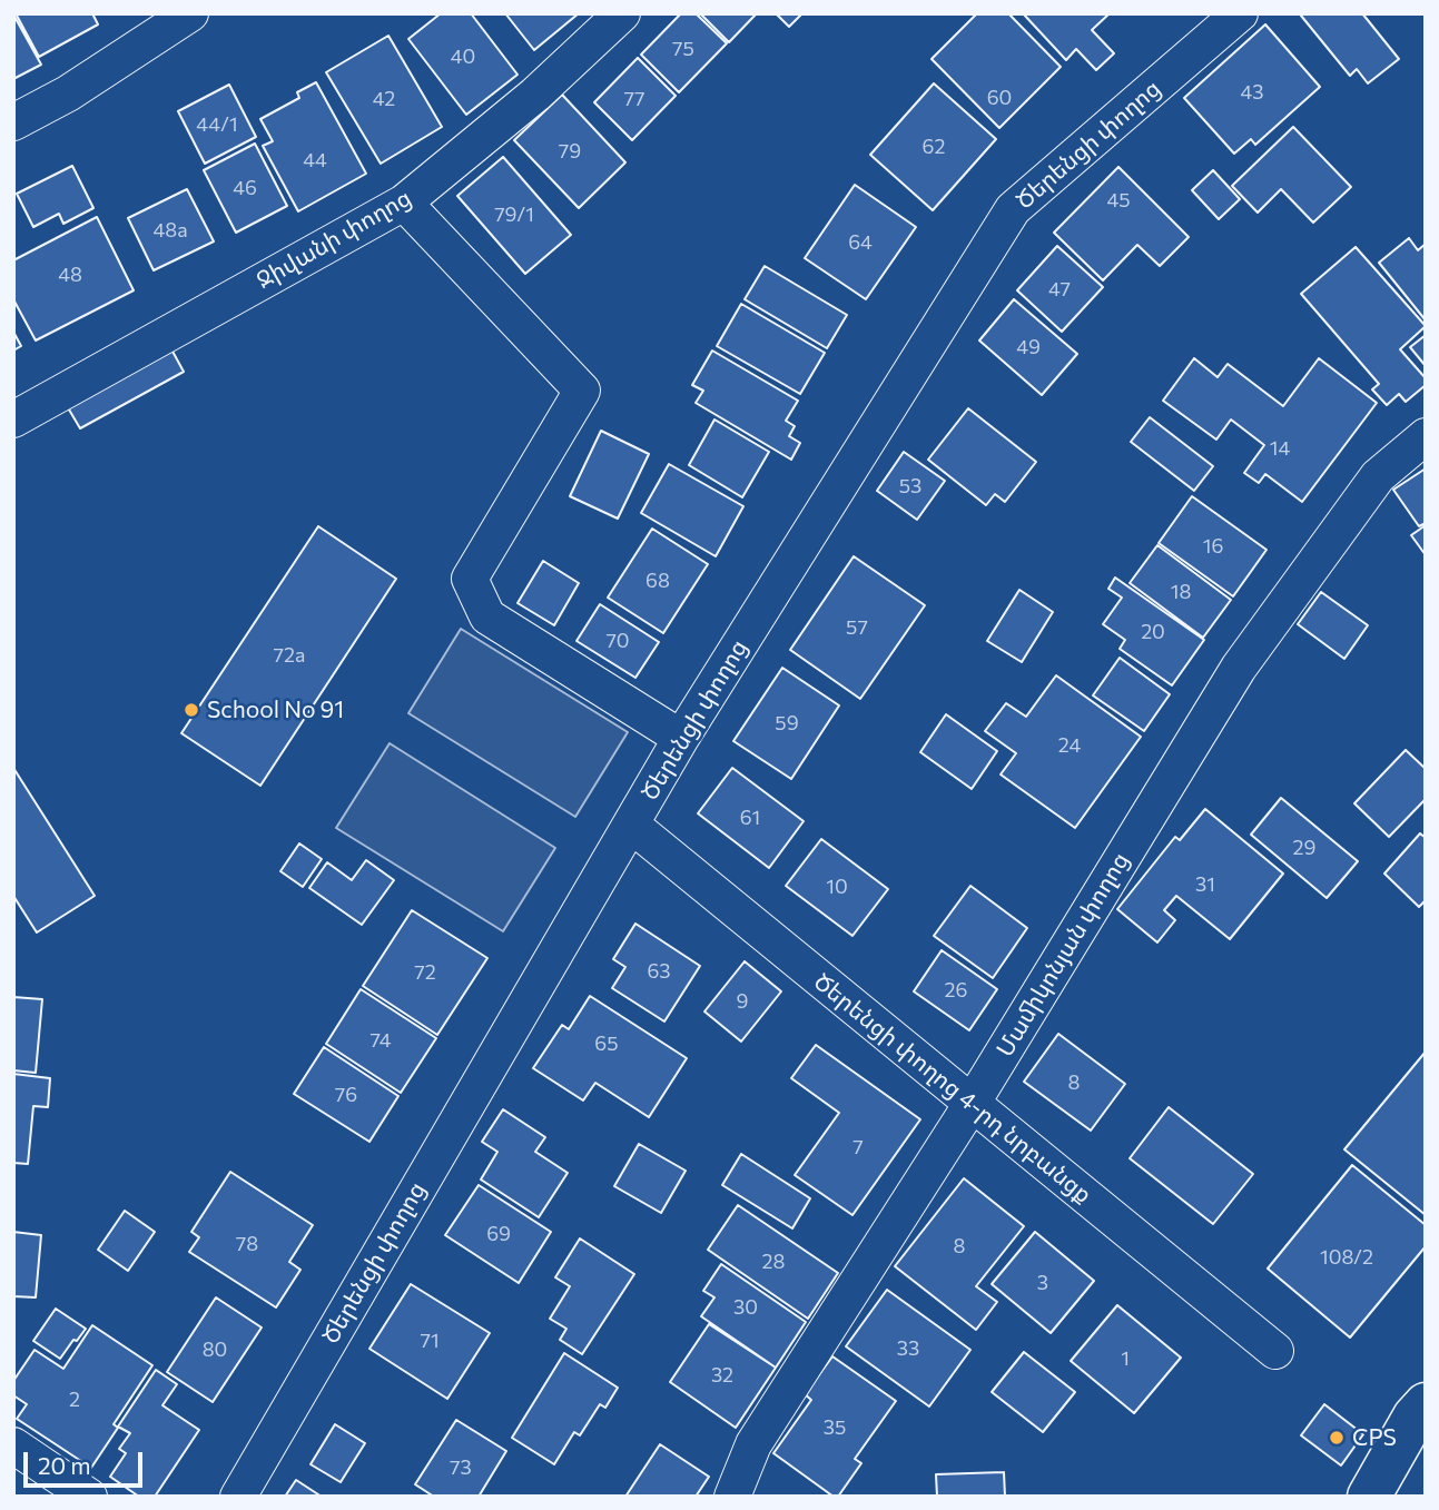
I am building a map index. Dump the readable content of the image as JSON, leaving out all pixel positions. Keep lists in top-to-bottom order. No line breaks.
{"streets":{"street":["Ծերենցի փողոց","Ջիվանի փողոց","Մամիկոնյան փողոց","Ծերենցի փողոց 4-րդ նրբանցք"]},"crossings":[["Ծերենցի փողոց","Ծերենցի փողոց 4-րդ նրբանցք"],["Մամիկոնյան փողոց","Ծերենցի փողոց 4-րդ նրբանցք"]],"places":["School No 91","CPS"],"house_numbers":["75","40","43","60","42","77","44/1","62","79","44","46","45","79/1","48a","64","48","47","49","14","53","16","68","18","57","20","70","72a","59","24","61","29","31","10","63","72","26","9","74","65","8","76","7","69","78","8","108/2","28","3","30","71","33","80","1","32","2","35","73"],"scale_bar":"20 m"}
